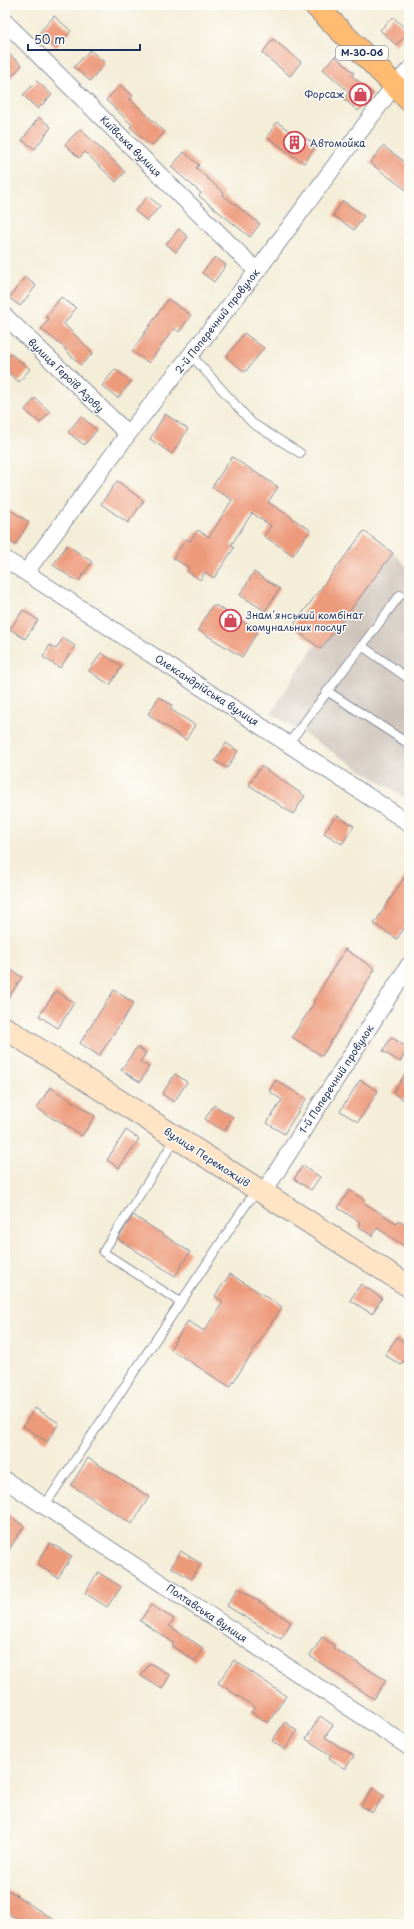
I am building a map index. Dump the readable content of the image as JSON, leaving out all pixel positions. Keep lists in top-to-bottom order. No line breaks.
{"streets":{"main road":["М-30-06"],"street":["Київська вулиця","2-й Поперечний провулок","вулиця Героїв Азову","Олександрійська вулиця","1-й Поперечний провулок","вулиця Переможців","Полтавська вулиця"]},"crossings":[["М-30-06","2-й Поперечний провулок"],["Київська вулиця","2-й Поперечний провулок"],["2-й Поперечний провулок","вулиця Героїв Азову"],["2-й Поперечний провулок","Олександрійська вулиця"],["1-й Поперечний провулок","вулиця Переможців"]],"places":{"shop":["Форсаж","Знам'янський комбінат комунальних послуг"],"building":["Автомойка"]},"scale_bar":"50 m"}
